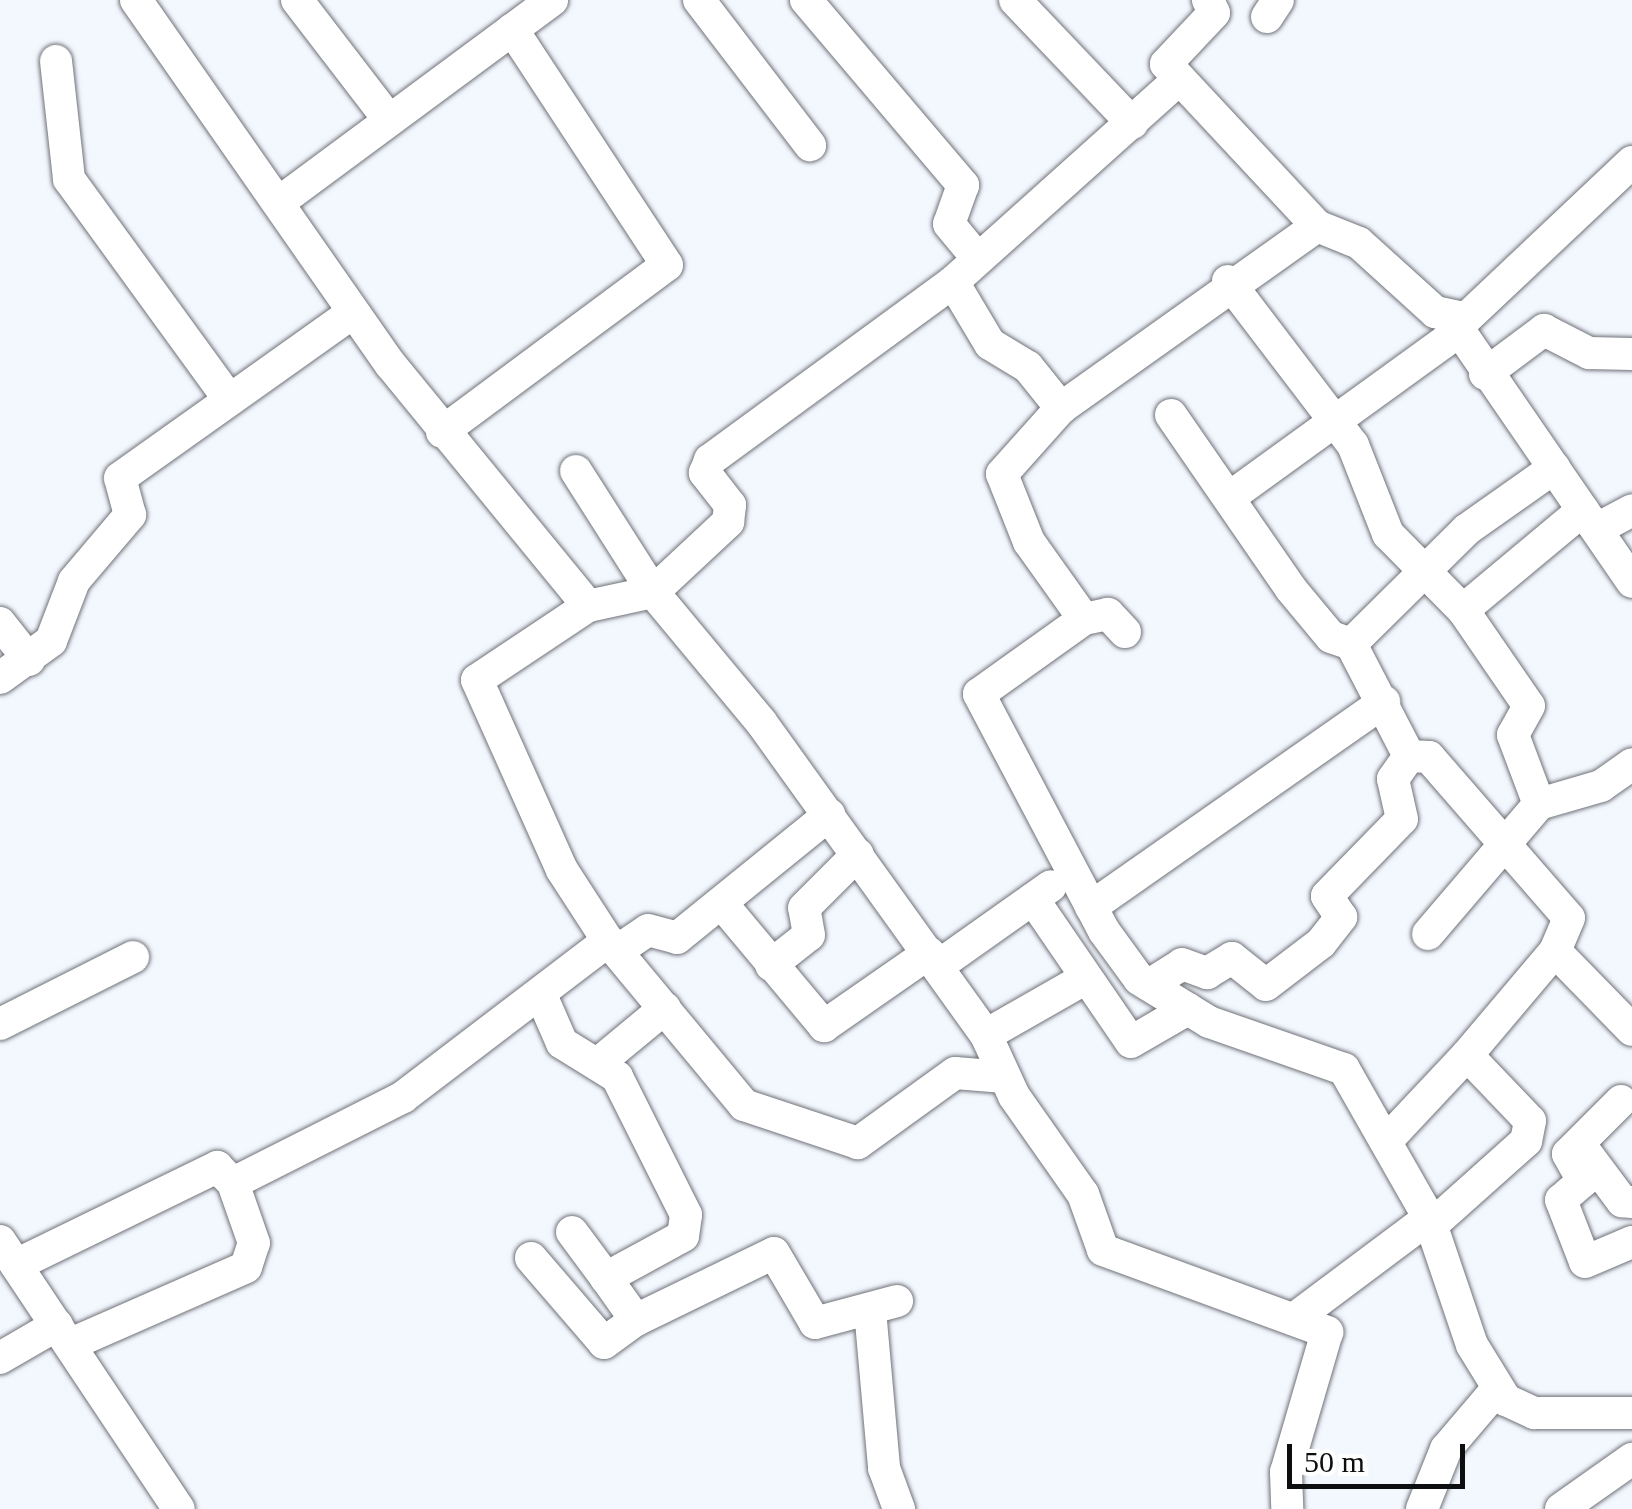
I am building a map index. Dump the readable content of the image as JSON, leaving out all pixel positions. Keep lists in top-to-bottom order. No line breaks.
{"scale_bar":"50 m"}
